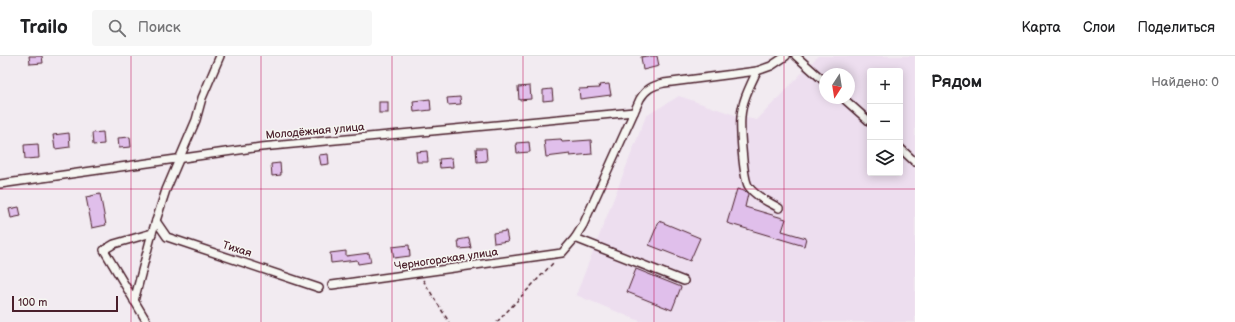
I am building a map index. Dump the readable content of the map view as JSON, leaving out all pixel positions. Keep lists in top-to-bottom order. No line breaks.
{"streets":{"street":["Молодёжная улица","Тихая","Черногорская улица"]},"scale_bar":"100 m","north":"bottom","page":{"header":"Trailo","search":"Поиск","nav":["Карта","Слои","Поделиться"],"heading":["Рядом","Найдено: 0"],"map_buttons":["+","−"],"scale":"100 m"}}
